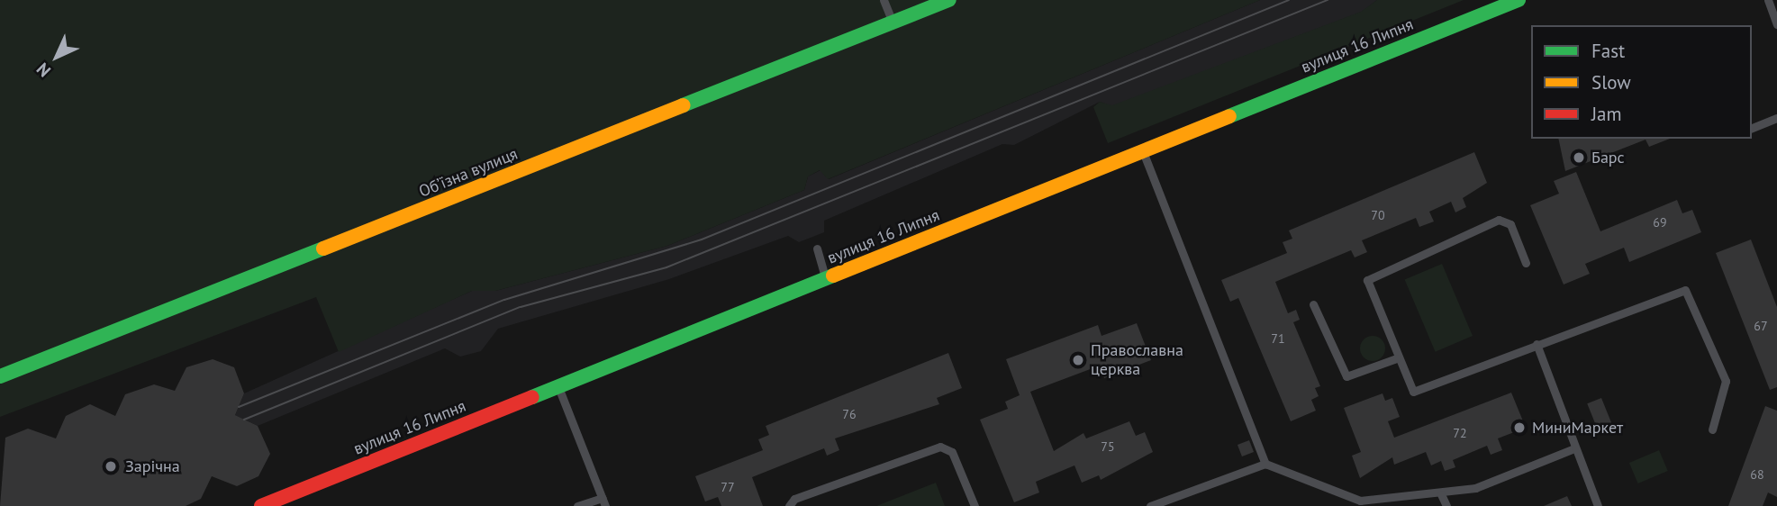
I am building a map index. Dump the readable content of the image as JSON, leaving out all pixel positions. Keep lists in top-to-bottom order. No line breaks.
{"streets":{"street":["вулиця 16 Липня","Обʼїзна вулиця"]},"places":["Барс","Православна церква","МиниМаркет","Зарічна"],"house_numbers":["70","69","67","71","76","72","75","68","77"],"legend":["Fast","Slow","Jam"],"north":"bottom left"}
